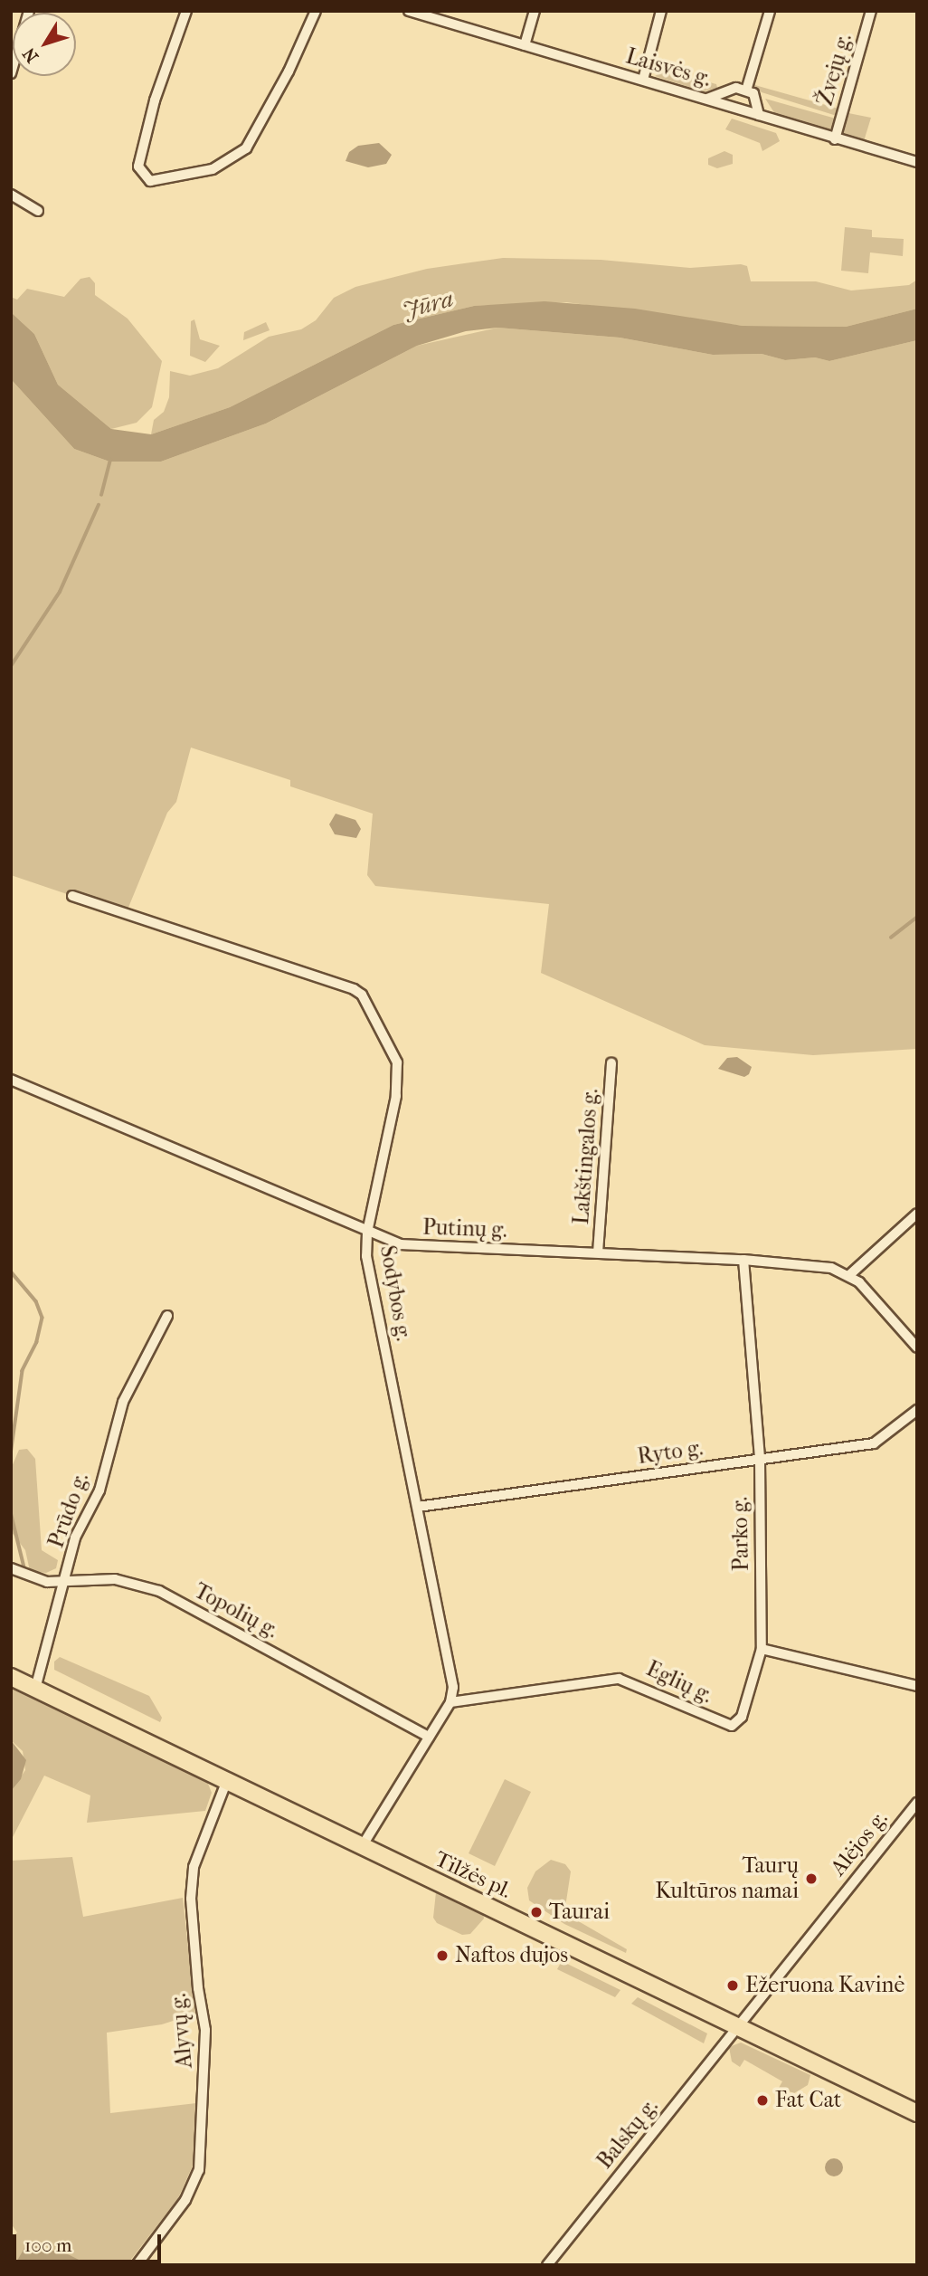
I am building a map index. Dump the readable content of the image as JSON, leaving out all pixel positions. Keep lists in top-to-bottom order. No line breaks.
{"streets":{"highway":["Tilžės pl."],"street":["Laisvės g.","Žvejų g.","Lakštingalos g.","Putinų g.","Sodybos g.","Ryto g.","Prūdo g.","Parko g.","Topolių g.","Eglių g.","Alėjos g.","Alyvų g.","Balskų g."]},"crossings":[["Laisvės g.","Žvejų g."],["Lakštingalos g.","Putinų g."],["Putinų g.","Sodybos g."],["Putinų g.","Parko g."],["Sodybos g.","Ryto g."],["Sodybos g.","Topolių g."],["Sodybos g.","Eglių g."],["Sodybos g.","Tilžės pl."],["Ryto g.","Parko g."],["Prūdo g.","Topolių g."],["Prūdo g.","Tilžės pl."],["Parko g.","Eglių g."],["Alėjos g.","Tilžės pl."],["Alėjos g.","Balskų g."],["Tilžės pl.","Alyvų g."],["Tilžės pl.","Balskų g."]],"water":["Jūra"],"places":["Taurų Kultūros namai","Taurai","Naftos dujos","Ežeruona Kavinė","Fat Cat"],"scale_bar":"100 m","north":"bottom left"}
